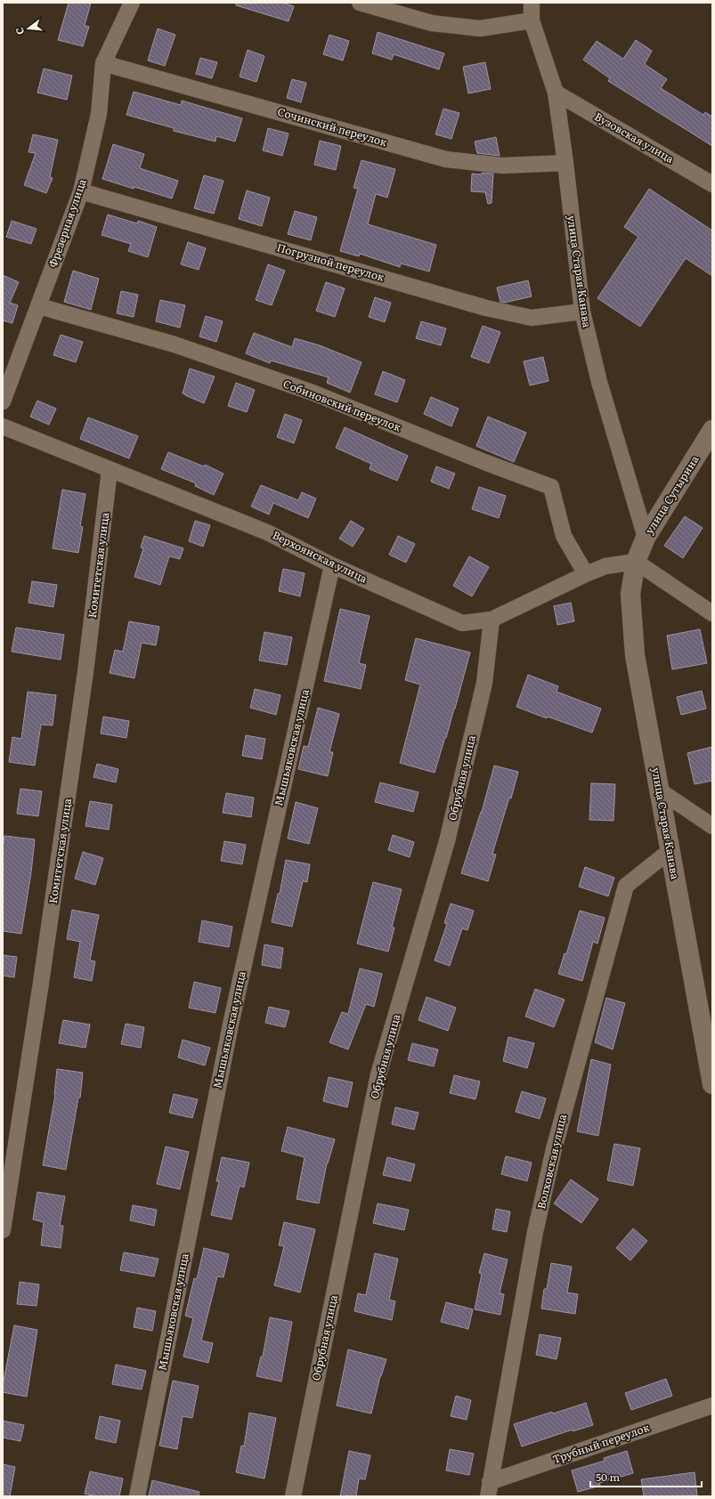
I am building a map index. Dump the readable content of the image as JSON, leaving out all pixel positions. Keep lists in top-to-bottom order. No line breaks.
{"streets":{"street":["Сочинский переулок","Вузовская улица","Фрезерная улица","Погрузной переулок","улица Старая Канава","Собиновский переулок","улица Сутырина","Верхоянская улица","Комитетская улица","Мышьяковская улица","Обрубная улица","Волховская улица","Трубный переулок"]},"crossings":[["Сочинский переулок","Фрезерная улица"],["Сочинский переулок","улица Старая Канава"],["Вузовская улица","улица Старая Канава"],["Фрезерная улица","Погрузной переулок"],["Фрезерная улица","Собиновский переулок"],["Погрузной переулок","улица Старая Канава"],["улица Старая Канава","улица Сутырина"],["улица Старая Канава","Верхоянская улица"],["улица Старая Канава","Волховская улица"],["Собиновский переулок","Верхоянская улица"],["улица Сутырина","Верхоянская улица"],["Верхоянская улица","Комитетская улица"],["Верхоянская улица","Мышьяковская улица"],["Верхоянская улица","Обрубная улица"],["Волховская улица","Трубный переулок"]],"scale_bar":"50 m","north":"left"}
